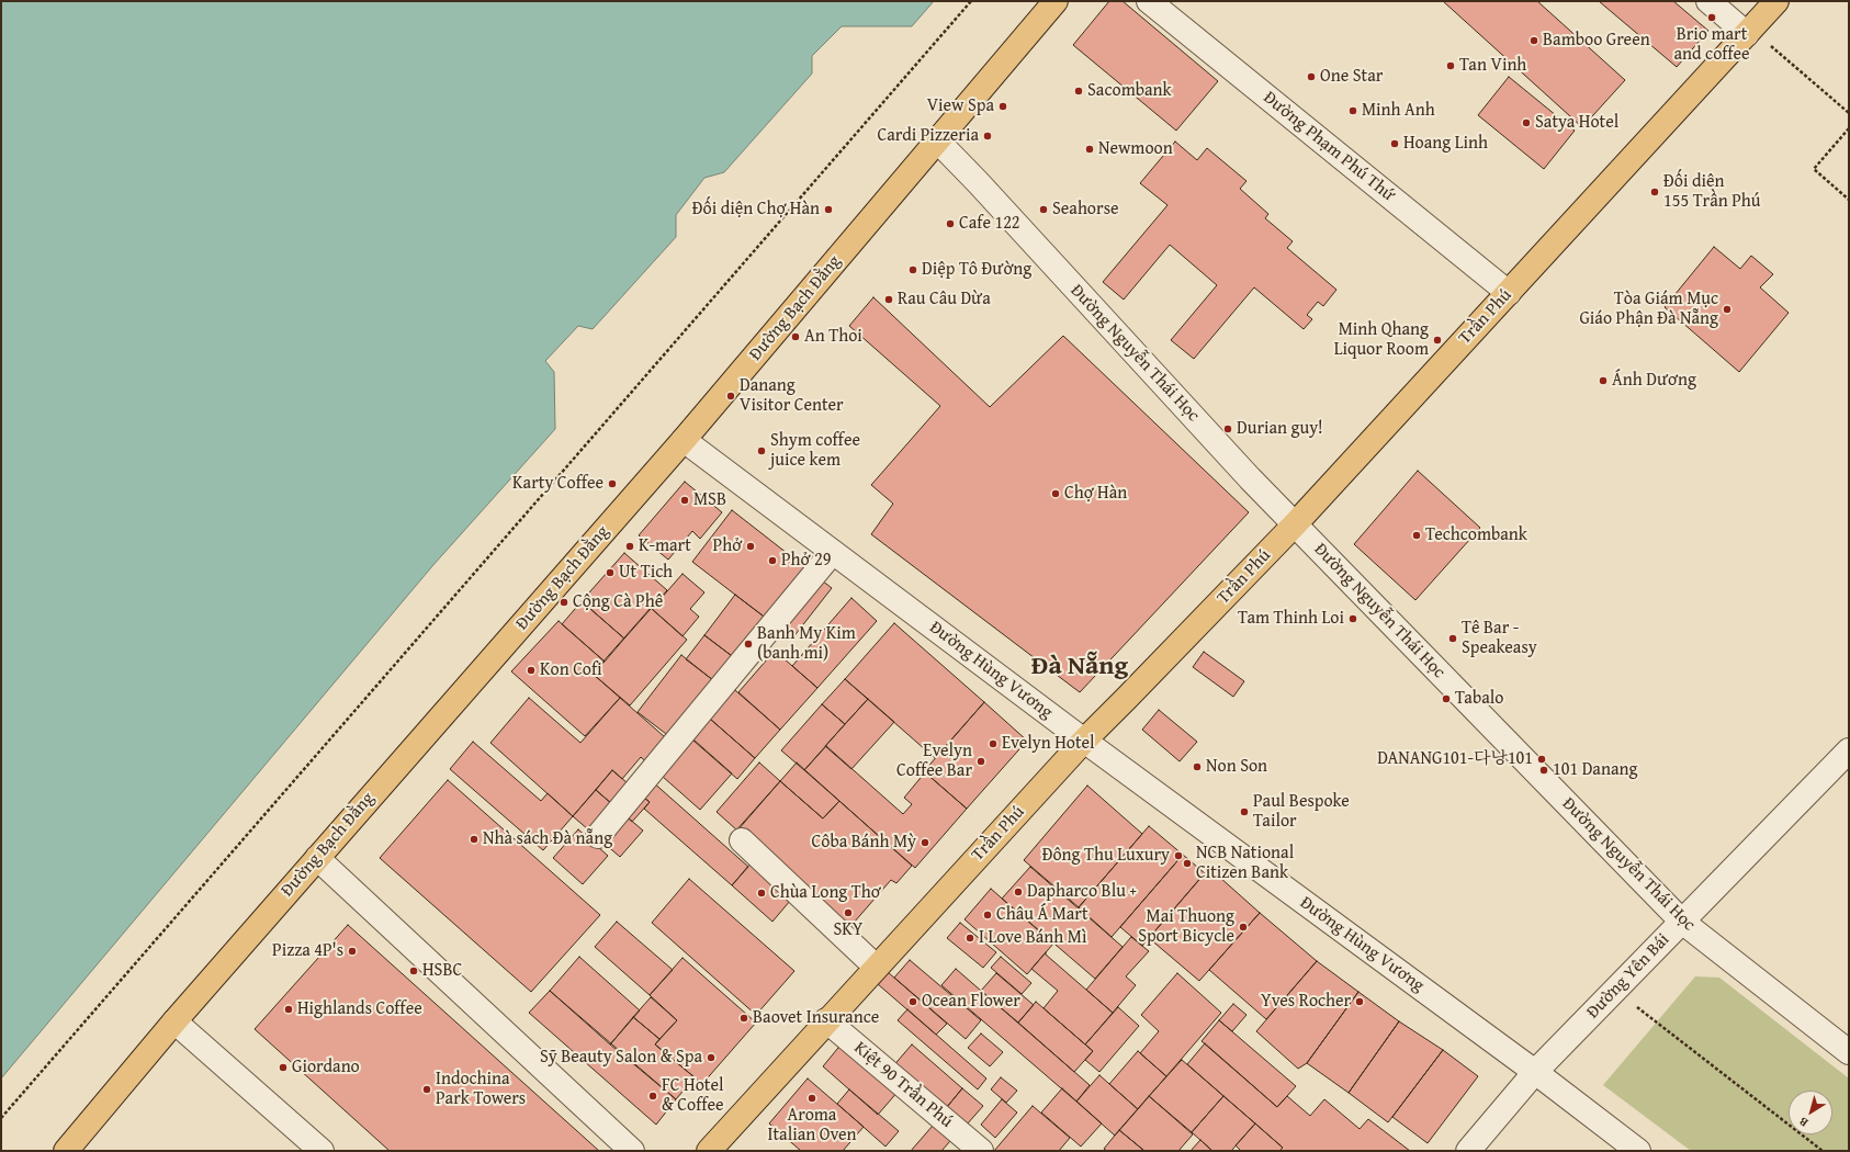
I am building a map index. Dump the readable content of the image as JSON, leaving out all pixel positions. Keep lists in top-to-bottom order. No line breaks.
{"streets":{"main road":["Đường Bạch Đằng","Trần Phú"],"street":["Đường Phạm Phú Thứ","Đường Nguyễn Thái Học","Đường Hùng Vương","Đường Yên Bái","Kiệt 90 Trần Phú"]},"crossings":[["Đường Phạm Phú Thứ","Trần Phú"],["Đường Bạch Đằng","Đường Nguyễn Thái Học"],["Đường Bạch Đằng","Đường Hùng Vương"],["Trần Phú","Đường Nguyễn Thái Học"],["Trần Phú","Đường Hùng Vương"],["Trần Phú","Kiệt 90 Trần Phú"],["Đường Nguyễn Thái Học","Đường Yên Bái"],["Đường Hùng Vương","Đường Yên Bái"]],"districts":["Đà Nẵng"],"places":["Brio mart and coffee","Bamboo Green","Tan Vinh","One Star","Sacombank","View Spa","Minh Anh","Satya Hotel","Cardi Pizzeria","Hoang Linh","Newmoon","Đối diện 155 Trần Phú","Đối diện Chợ Hàn","Seahorse","Cafe 122","Diệp Tô Đường","Rau Câu Dừa","Tòa Giám Mục Giáo Phận Đà Nẵng","An Thoi","Minh Qhang Liquor Room","Ánh Dương","Danang Visitor Center","Durian guy!","Shym coffee juice kem","Karty Coffee","Chợ Hàn","MSB","Techcombank","K-mart","Phở","Phở 29","Ut Tich","Cộng Cà Phê","Tam Thinh Loi","Tê Bar - Speakeasy","Banh My Kim (banh mi)","Kon Cofi","Tabalo","Evelyn Hotel","DANANG101-다낭101","Evelyn Coffee Bar","Non Son","101 Danang","Paul Bespoke Tailor","Nhà sách Đà nẵng","Côba Bánh Mỳ","Đông Thu Luxury","NCB National Citizen Bank","Dapharco Blu +","Chùa Long Thơ","SKY","Châu Á Mart","Mai Thuong Sport Bicycle","I Love Bánh Mì","Pizza 4P's","HSBC","Ocean Flower","Yves Rocher","Highlands Coffee","Baovet Insurance","Sỹ Beauty Salon & Spa","Giordano","Indochina Park Towers","FC Hotel & Coffee","Aroma Italian Oven"],"north":"bottom left"}
